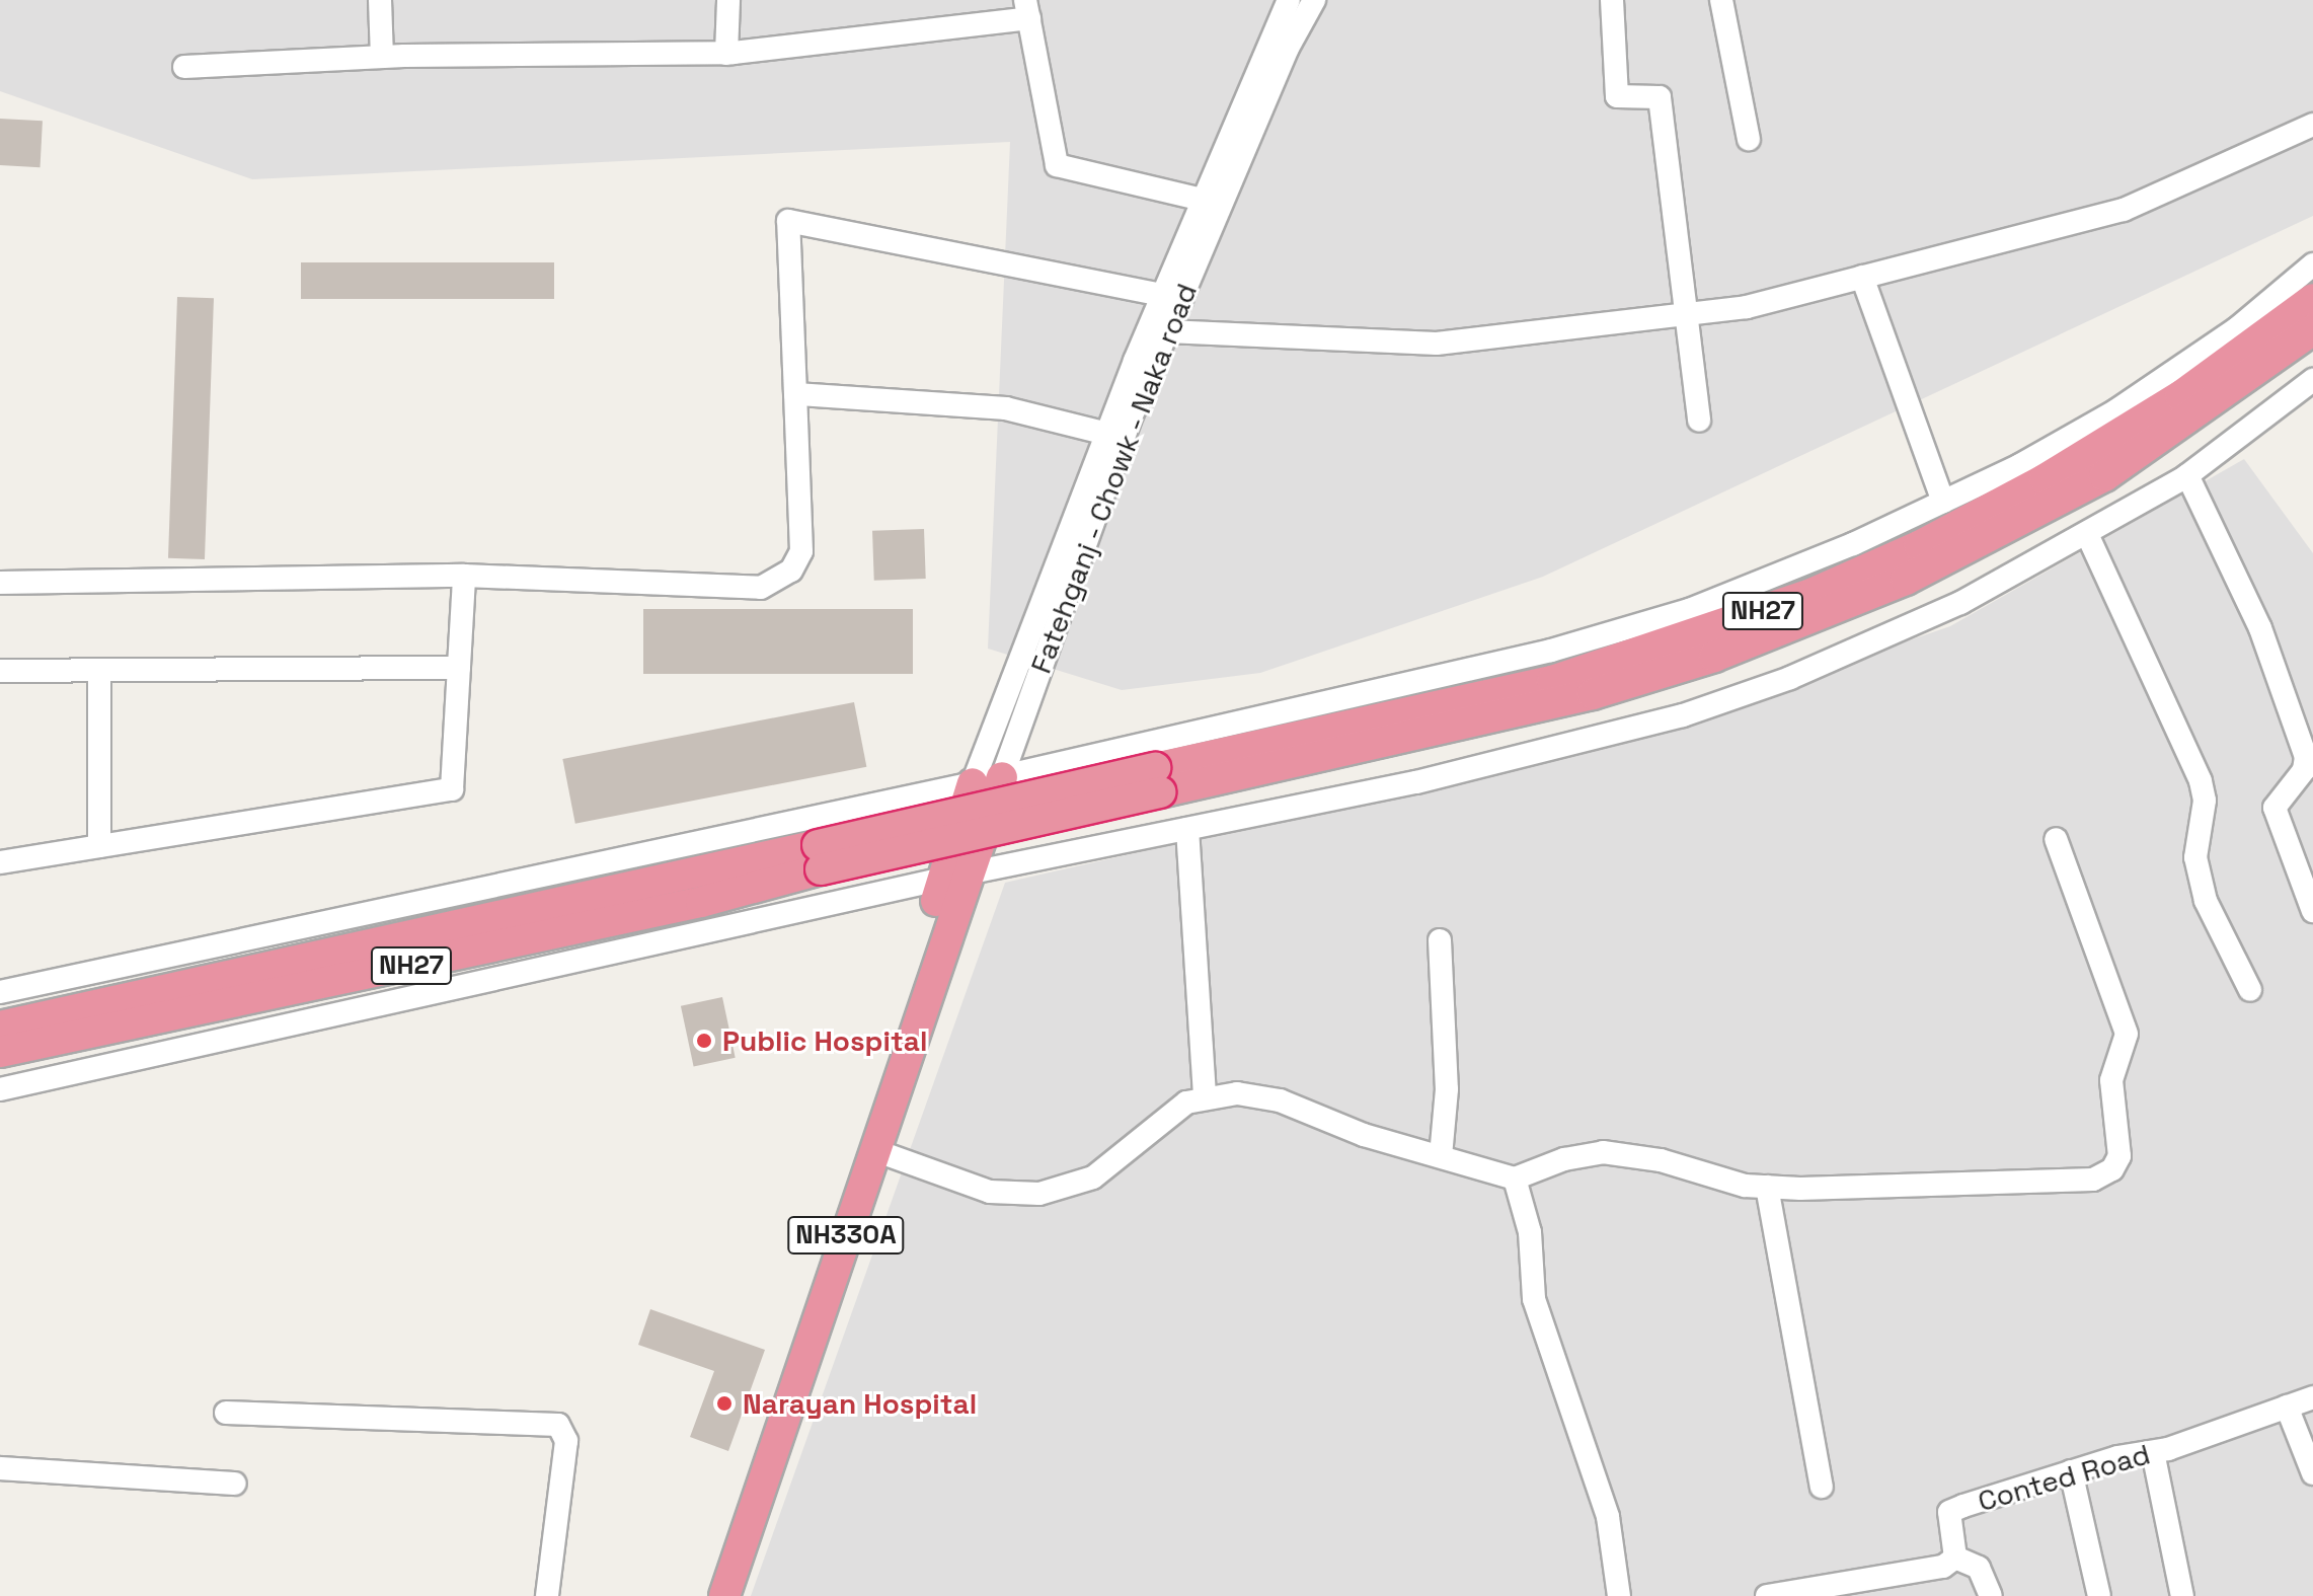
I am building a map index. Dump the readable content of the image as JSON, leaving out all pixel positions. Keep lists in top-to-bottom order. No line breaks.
{"streets":{"highway":["Fatehganj - Chowk - Naka road","NH27","NH330A"],"street":["Conted Road"]},"crossings":[["Fatehganj - Chowk - Naka road","NH330A"]],"places":["Public Hospital","Narayan Hospital"]}
